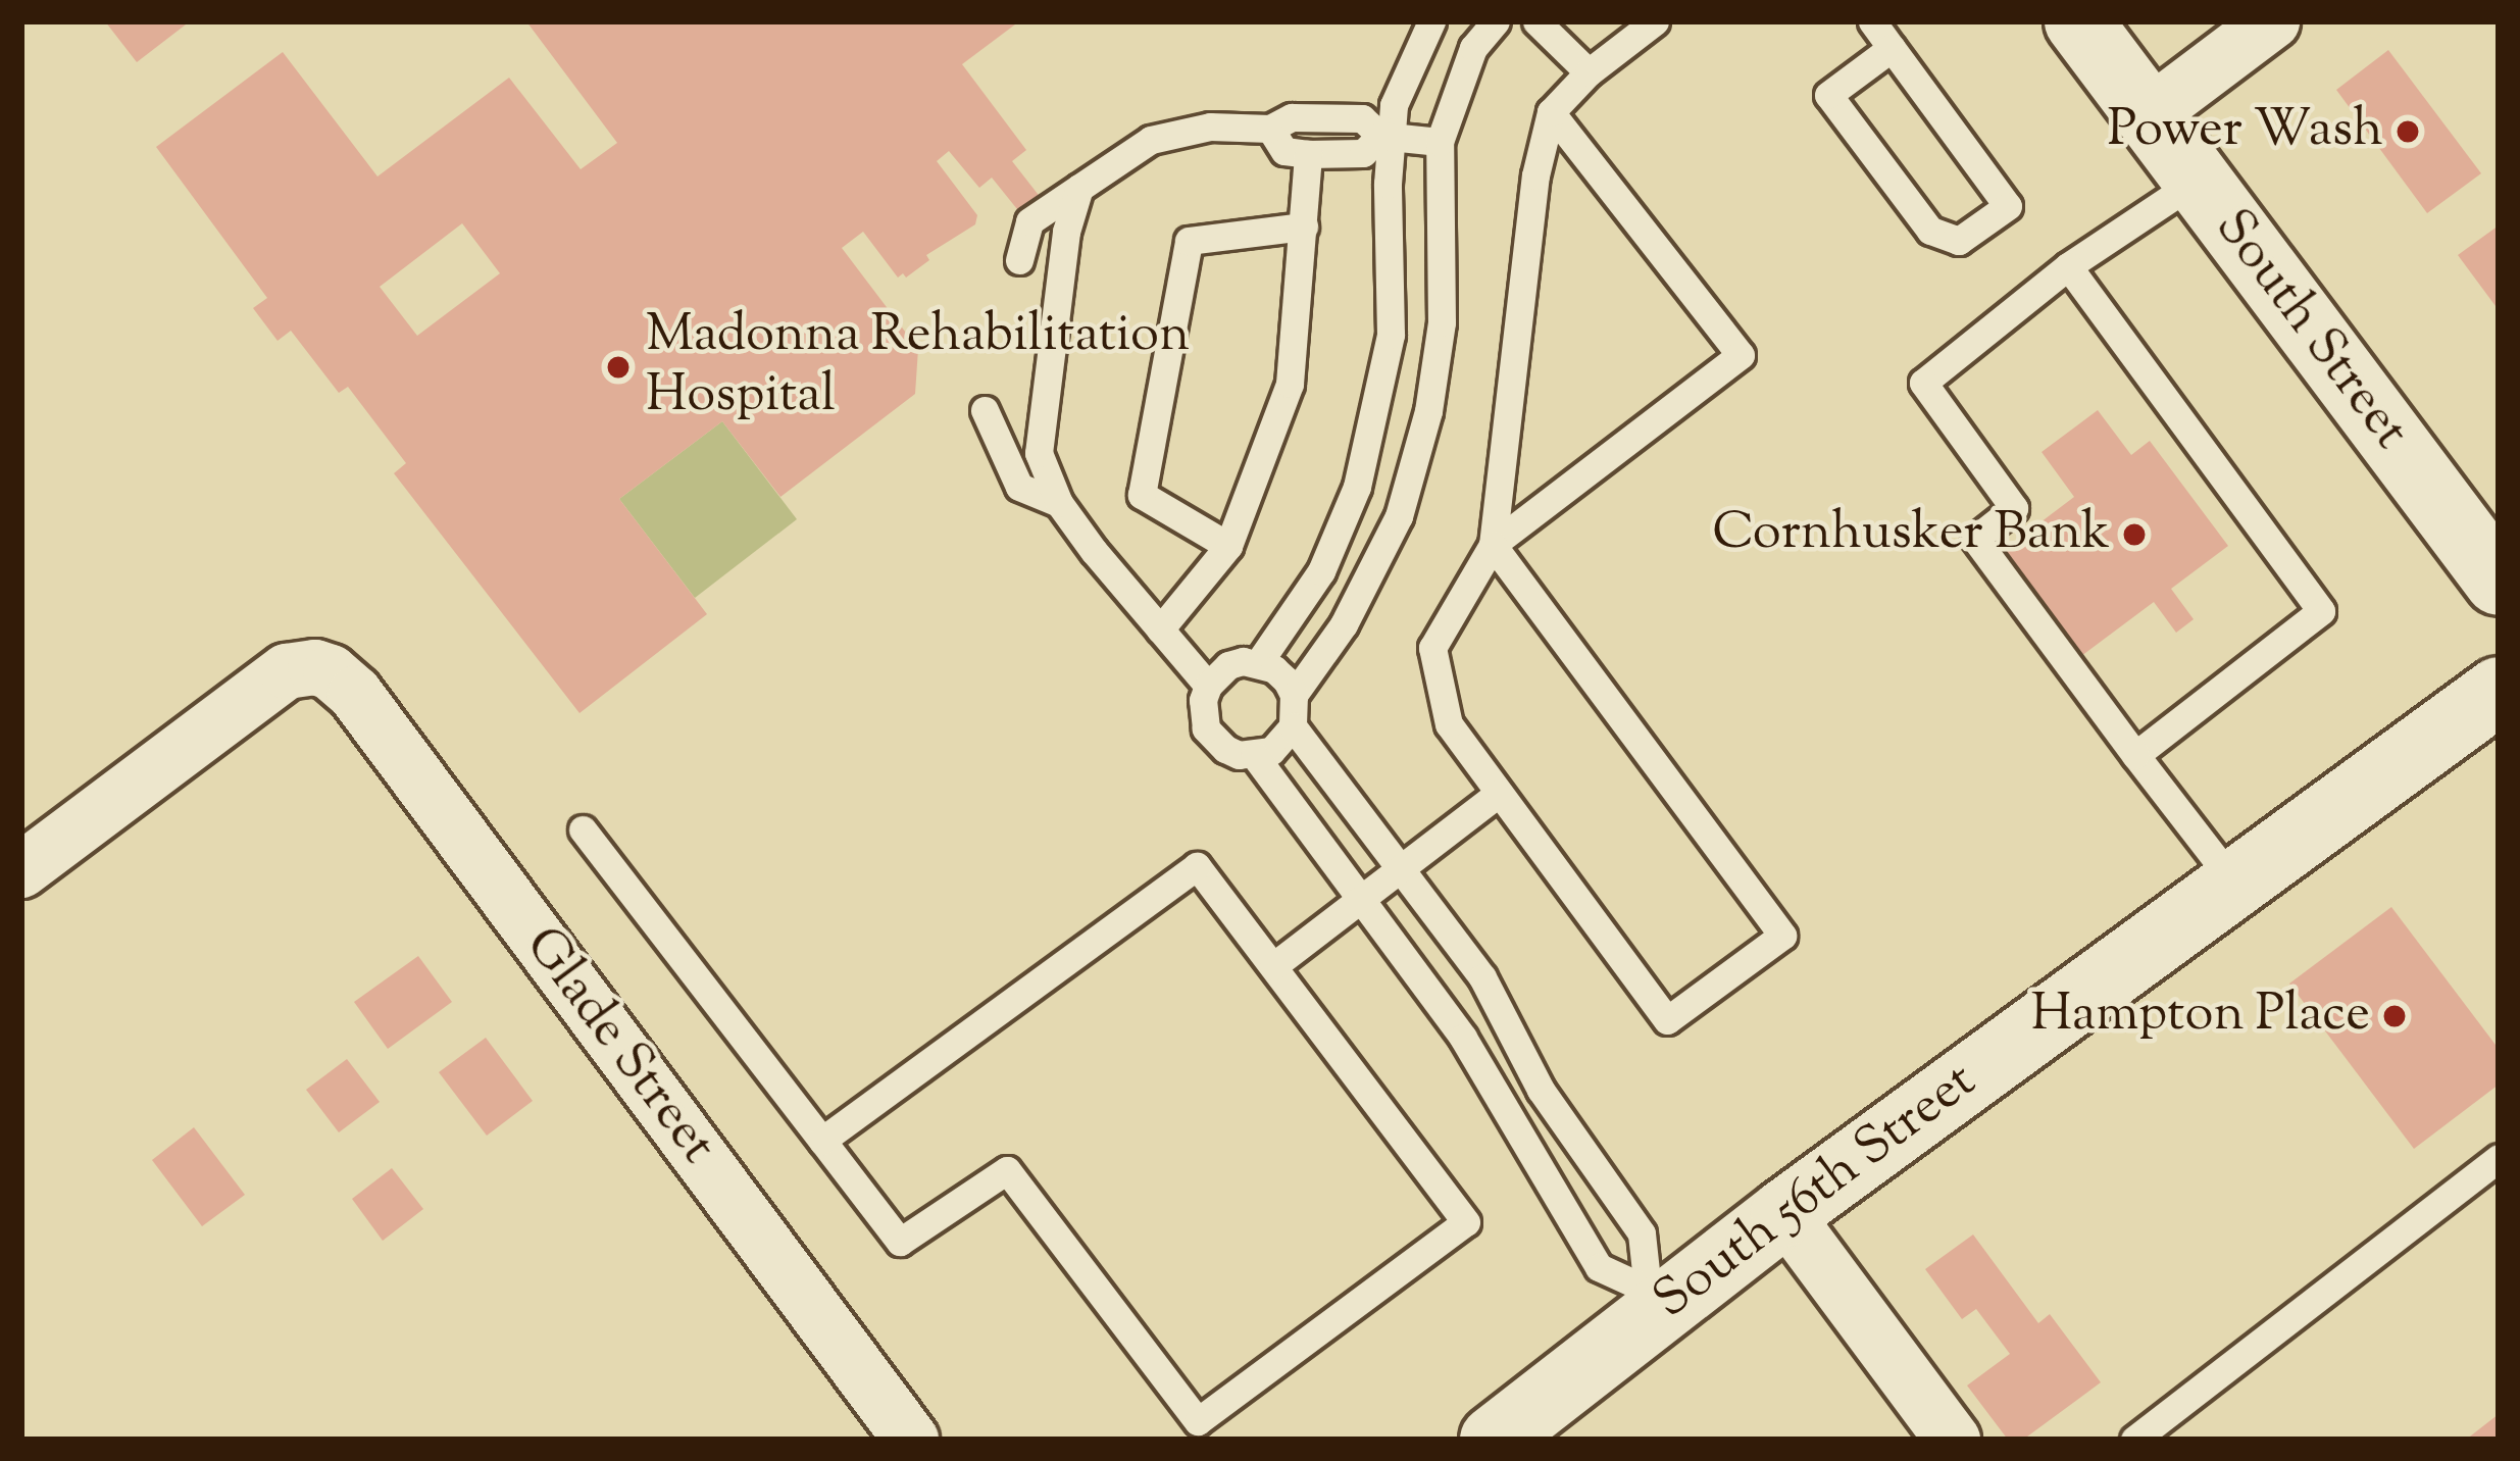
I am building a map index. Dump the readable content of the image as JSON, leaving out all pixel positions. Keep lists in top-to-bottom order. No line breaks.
{"streets":{"main road":["South Street","South 56th Street"],"street":["Glade Street"]},"places":["Power Wash","Madonna Rehabilitation Hospital","Cornhusker Bank","Hampton Place"]}
